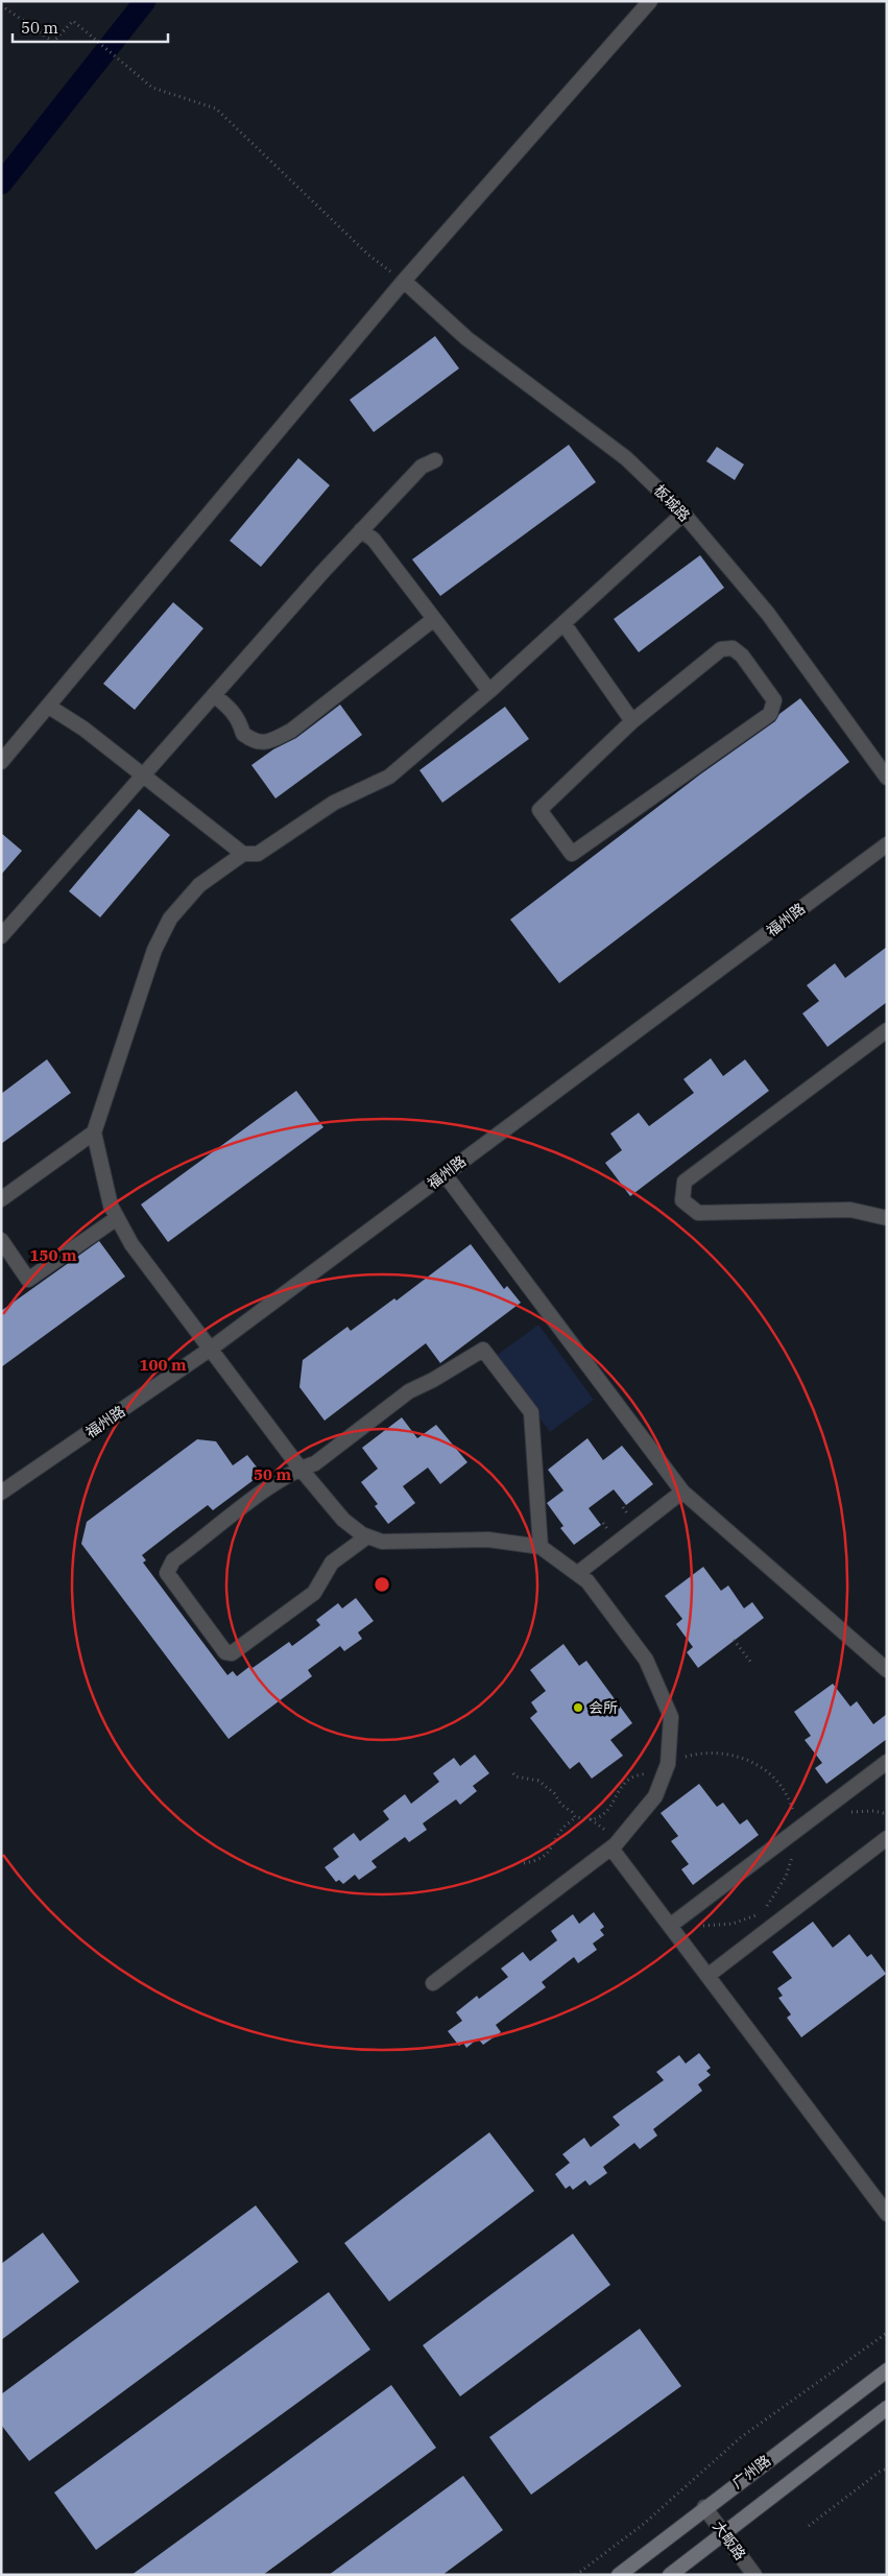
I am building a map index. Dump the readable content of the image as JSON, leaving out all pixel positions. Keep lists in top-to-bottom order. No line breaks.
{"streets":{"main road":["广州路"],"street":["板城路","福州路","大畈路"]},"crossings":[["广州路","大畈路"]],"places":["会所"],"scale_bar":"50 m","rings":["150 m","100 m","50 m"]}
